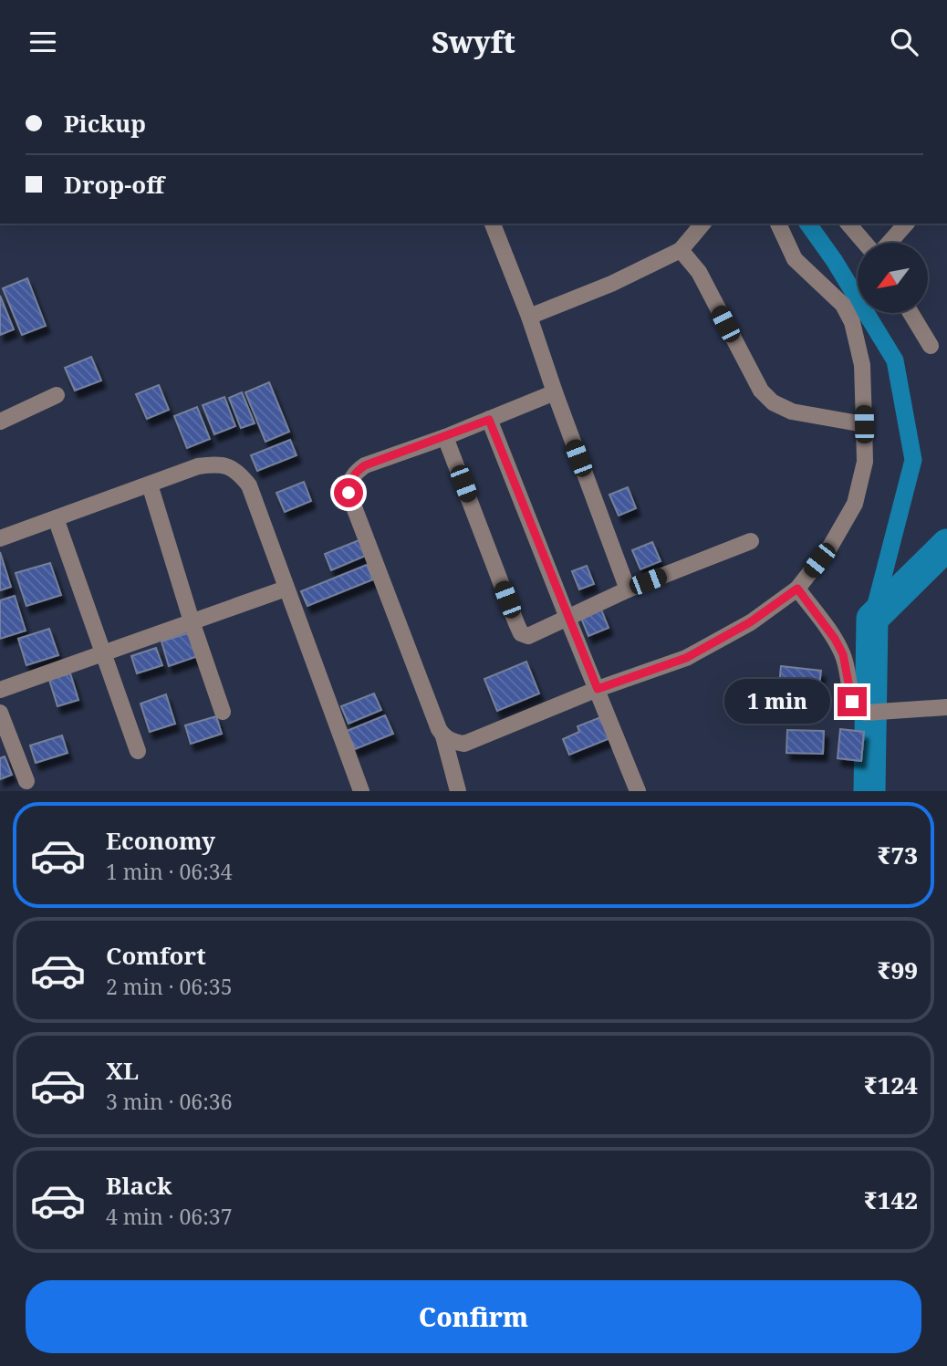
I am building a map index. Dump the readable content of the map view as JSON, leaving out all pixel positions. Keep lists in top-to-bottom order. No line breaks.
{"north":"bottom left","page":{"header":"Swyft","banner":["Pickup","Drop-off"],"bubble":"1 min","list":[{"name":"Economy","note":"1 min · 06:34","value":"₹73"},{"name":"Comfort","note":"2 min · 06:35","value":"₹99"},{"name":"XL","note":"3 min · 06:36","value":"₹124"},{"name":"Black","note":"4 min · 06:37","value":"₹142"}],"buttons":"Confirm"}}
